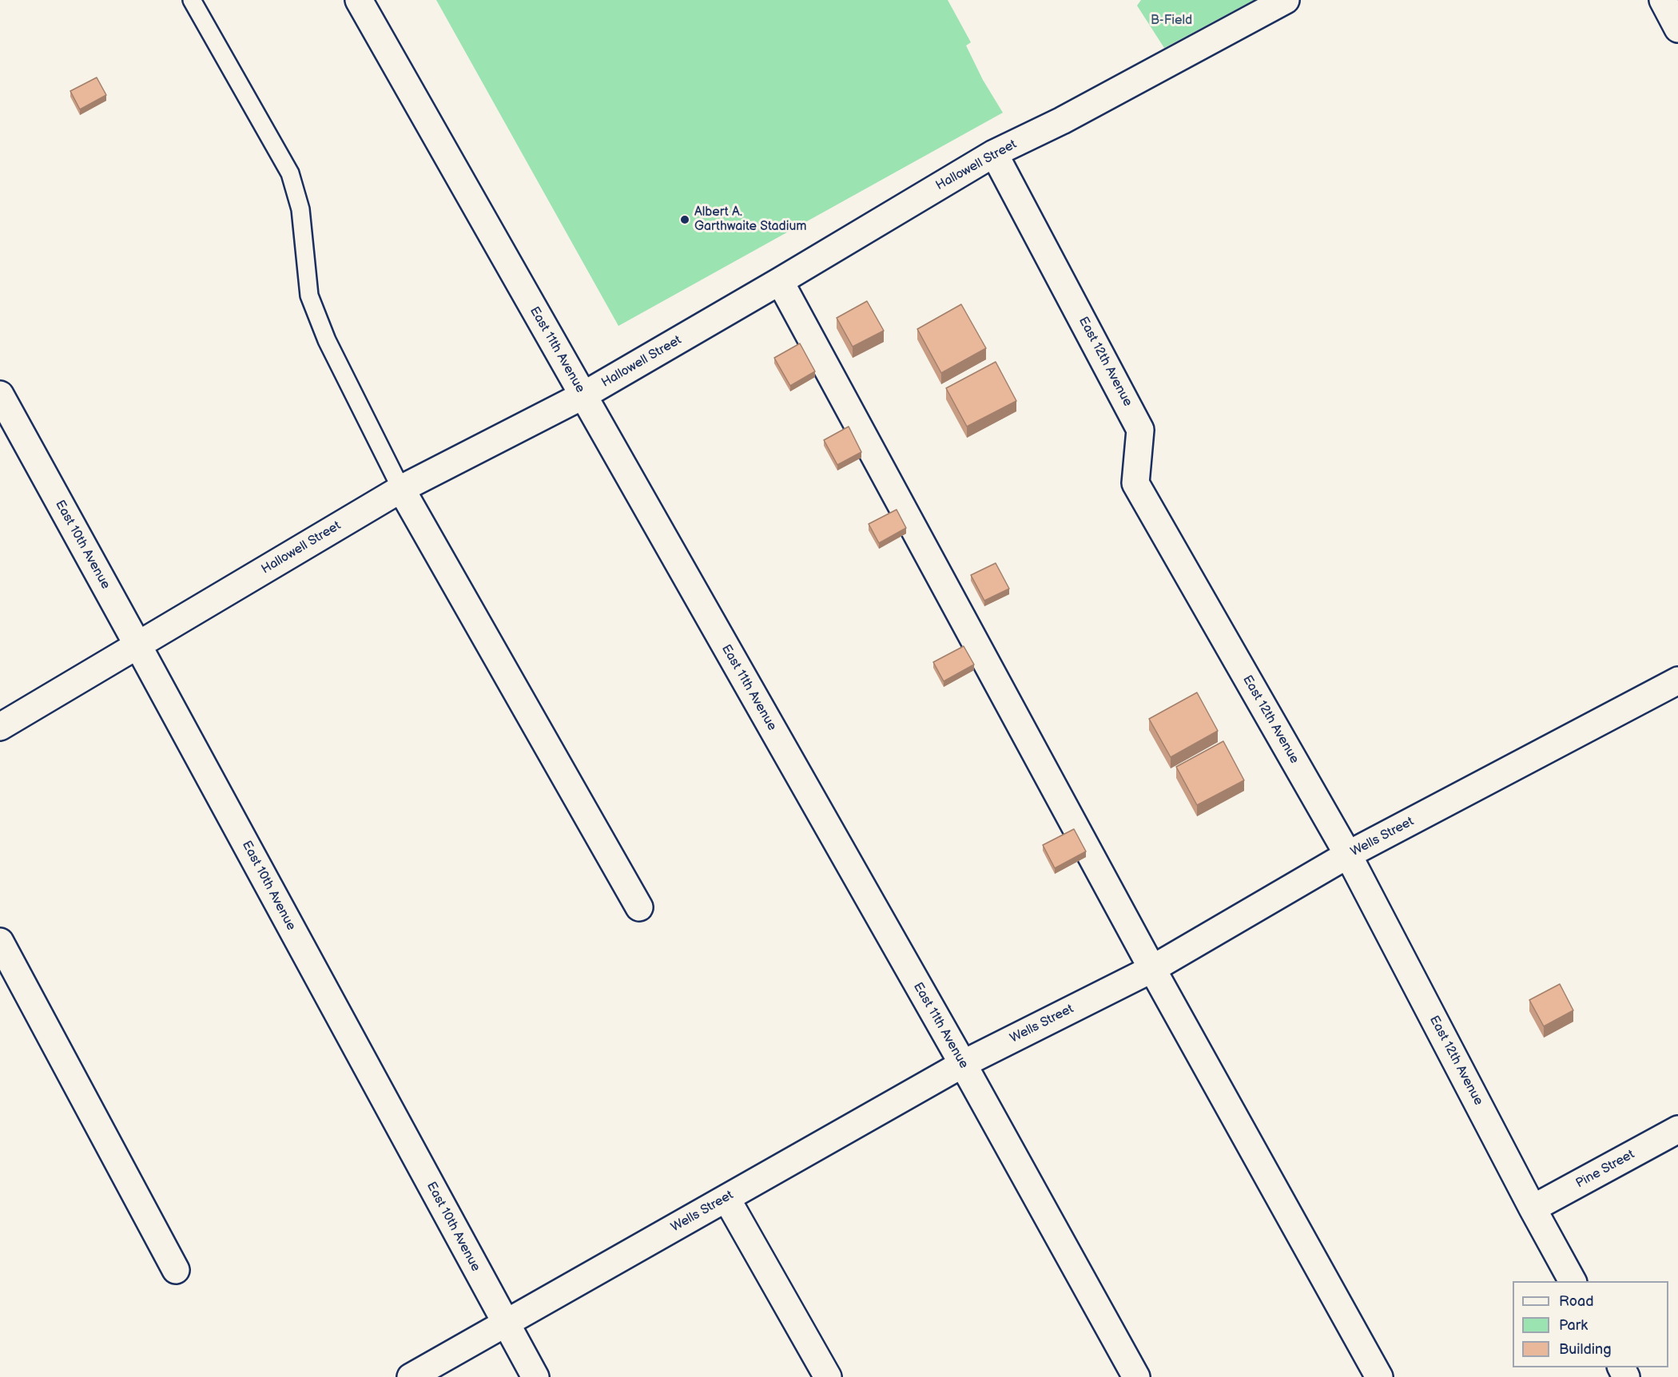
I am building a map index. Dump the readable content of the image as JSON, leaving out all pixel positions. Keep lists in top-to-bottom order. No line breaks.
{"streets":{"street":["Hallowell Street","East 11th Avenue","East 12th Avenue","East 10th Avenue","Wells Street","Pine Street"]},"crossings":[["Hallowell Street","East 11th Avenue"],["Hallowell Street","East 12th Avenue"],["Hallowell Street","East 10th Avenue"],["East 11th Avenue","Wells Street"],["East 12th Avenue","Wells Street"],["East 12th Avenue","Pine Street"],["East 10th Avenue","Wells Street"]],"parks":["B-Field"],"places":["Albert A. Garthwaite Stadium"],"legend":["Road","Park","Building"]}
